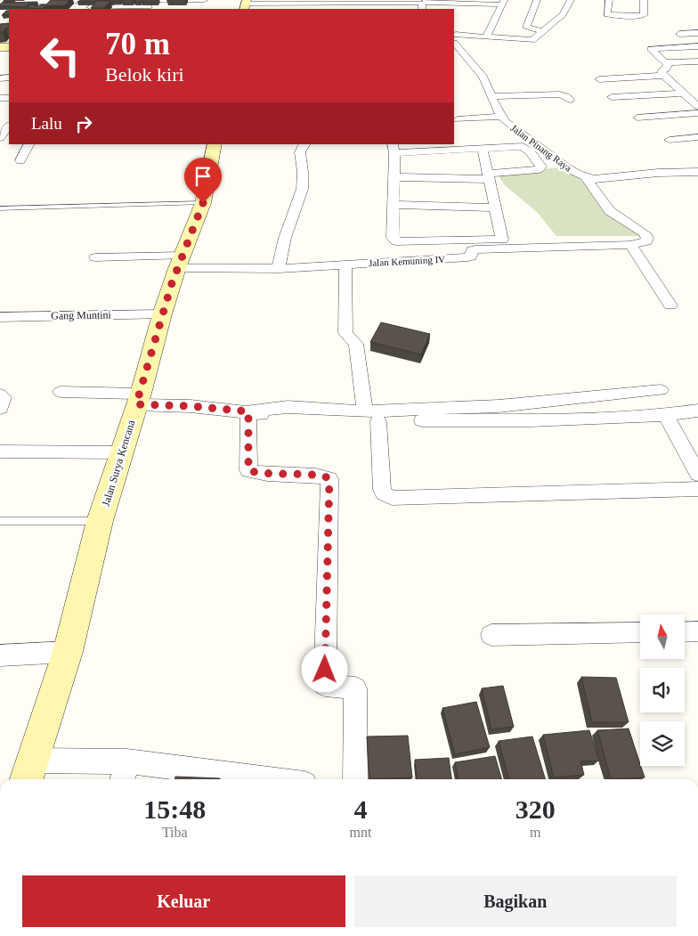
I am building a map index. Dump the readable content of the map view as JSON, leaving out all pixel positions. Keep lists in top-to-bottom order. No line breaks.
{"streets":{"main road":["Jalan Surya Kencana"],"street":["Jalan Pinang Raya","Jalan Kemuning IV","Gang Muntini"]},"crossings":[["Jalan Kemuning IV","Jalan Surya Kencana"],["Gang Muntini","Jalan Surya Kencana"]],"north":"top","page":{"turn":["70 m","Belok kiri"],"then":"Lalu","eta":["15:48","Tiba","4","mnt","320","m"],"buttons":["Keluar","Bagikan"]}}
